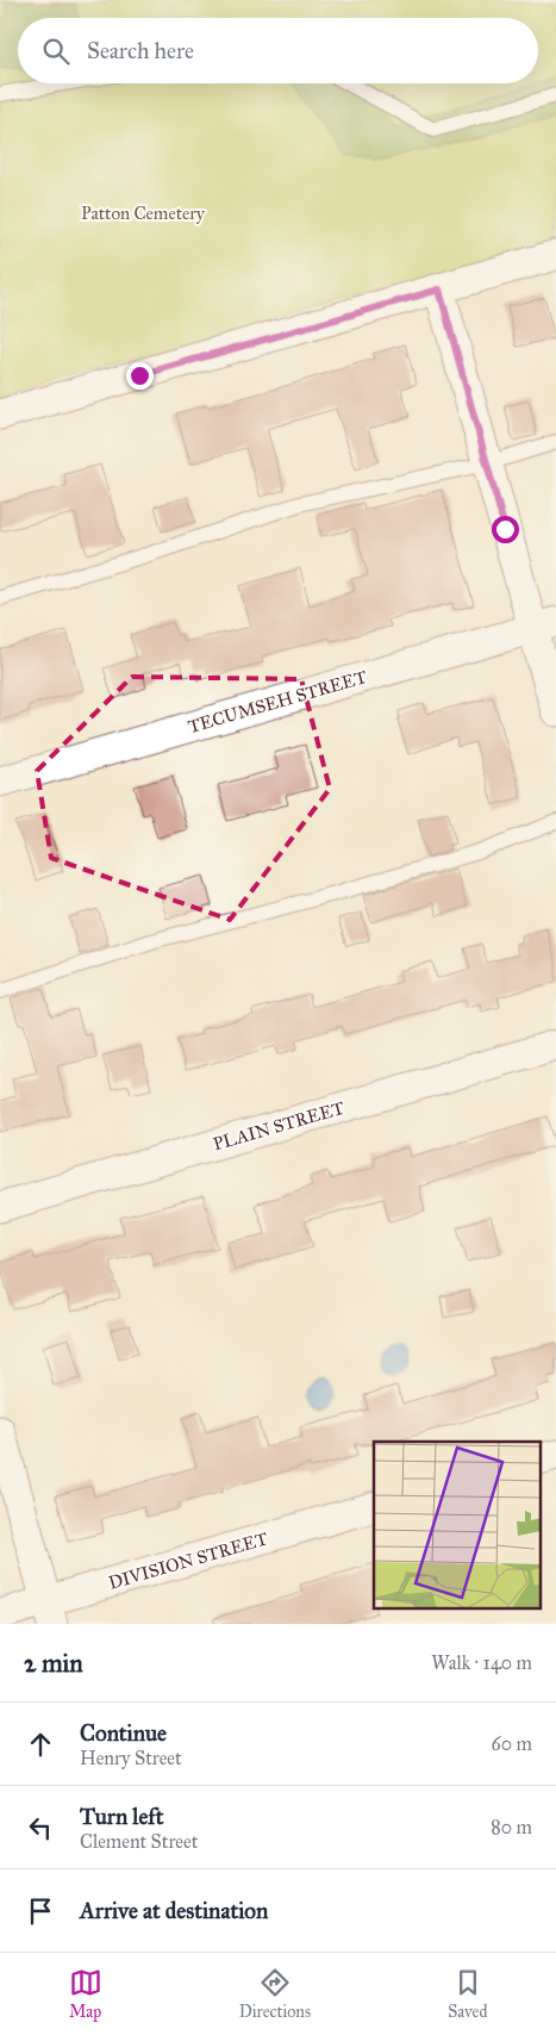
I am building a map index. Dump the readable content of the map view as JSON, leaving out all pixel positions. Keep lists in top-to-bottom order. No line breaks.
{"streets":{"street":["TECUMSEH STREET","PLAIN STREET","DIVISION STREET"]},"parks":["Patton Cemetery"],"page":{"search":"Search here","heading":["2 min","Walk · 140 m"],"list":[["Continue","Henry Street","60 m"],["Turn left","Clement Street","80 m"],"Arrive at destination"],"nav":["Map","Directions","Saved"]}}
